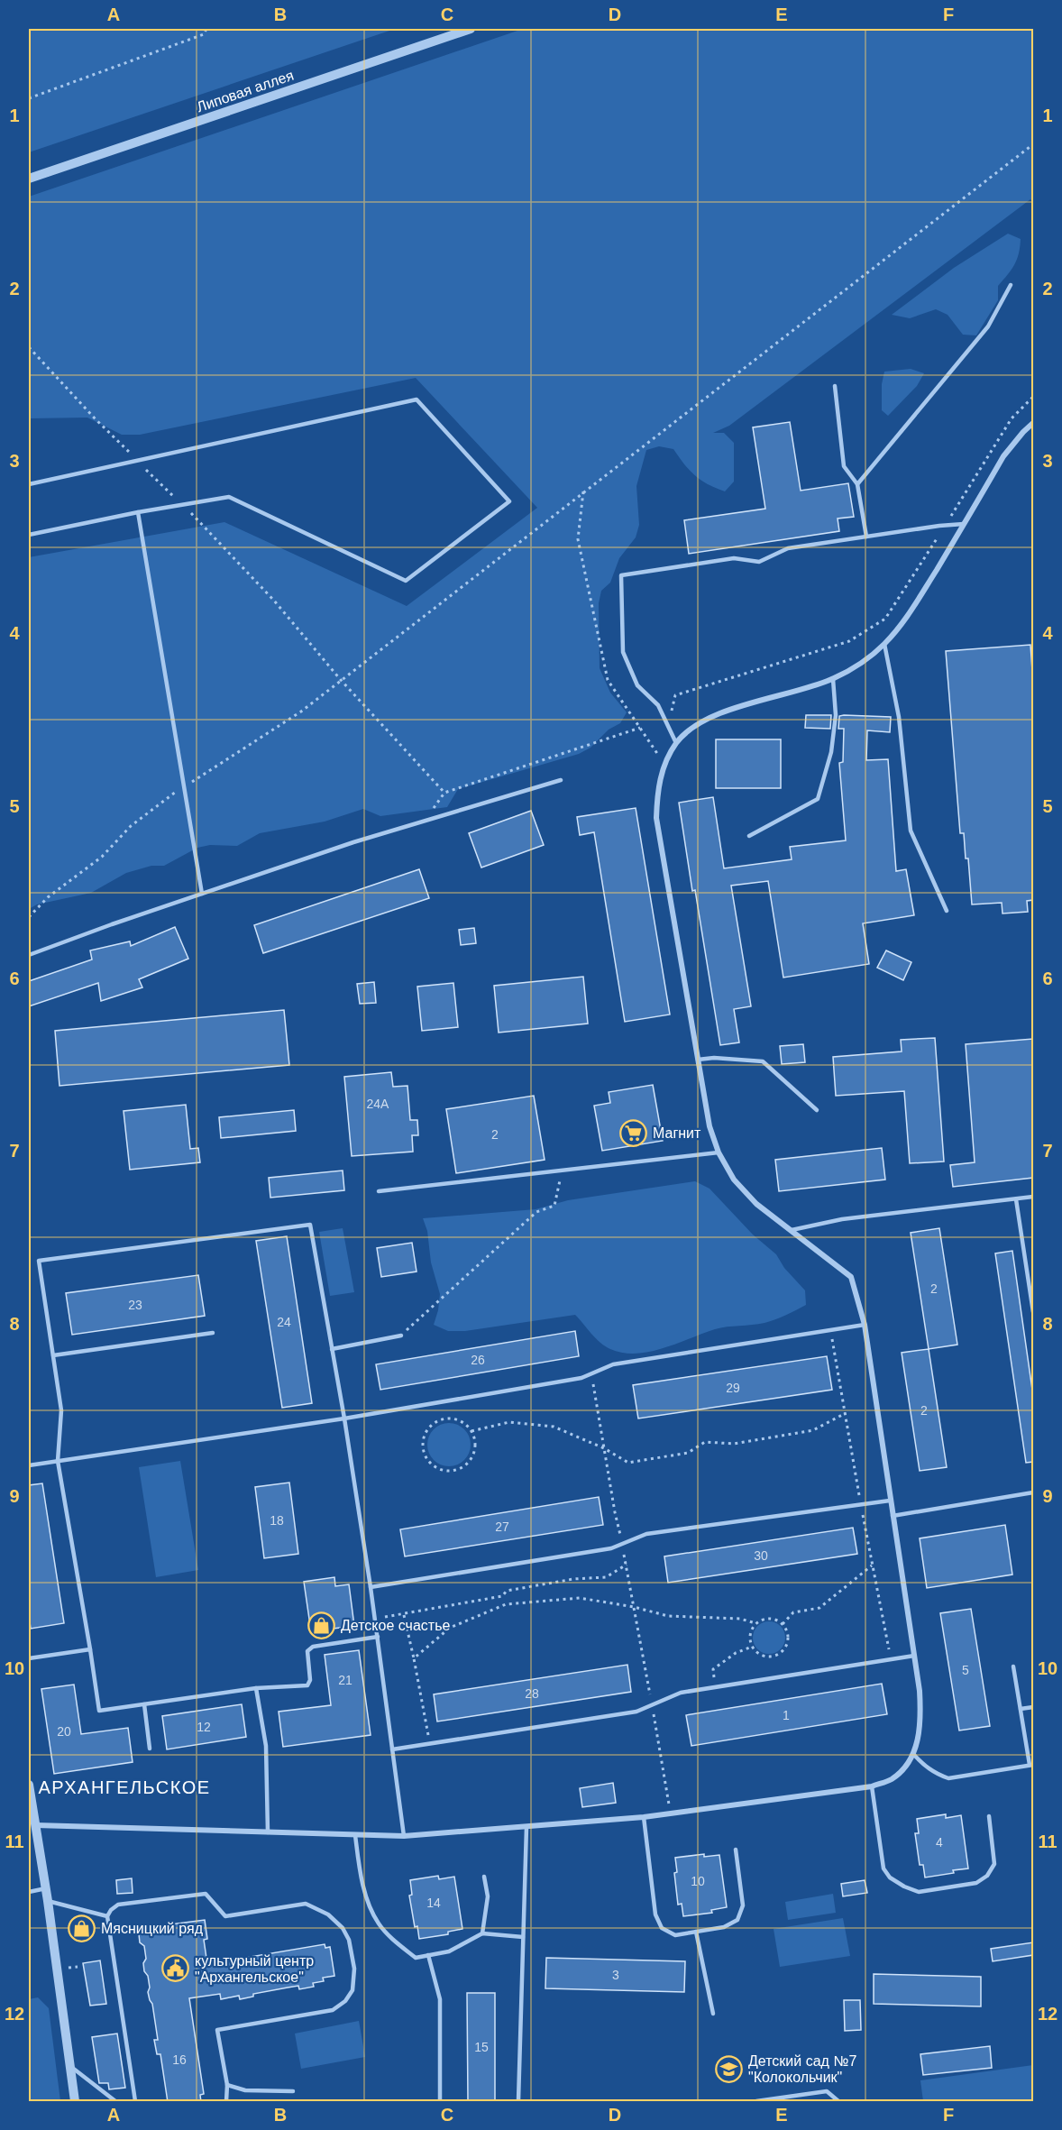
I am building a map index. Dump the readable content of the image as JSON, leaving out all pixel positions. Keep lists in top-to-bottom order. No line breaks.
{"streets":{"street":["Липовая аллея"]},"districts":["АРХАНГЕЛЬСКОЕ"],"places":{"supermarket":["Магнит"],"shop":["Детское счастье","Мясницкий ряд"],"public building":["культурный центр \"Архангельское\""],"school or university":["Детский сад №7 \"Колокольчик\""]},"house_numbers":["24А","2","2","23","24","26","29","2","18","27","30","5","21","28","1","12","20","4","10","14","3","15","16"],"grid":{"columns":["A","B","C","D","E","F"],"rows":["1","2","3","4","5","6","7","8","9","10","11","12"]}}
